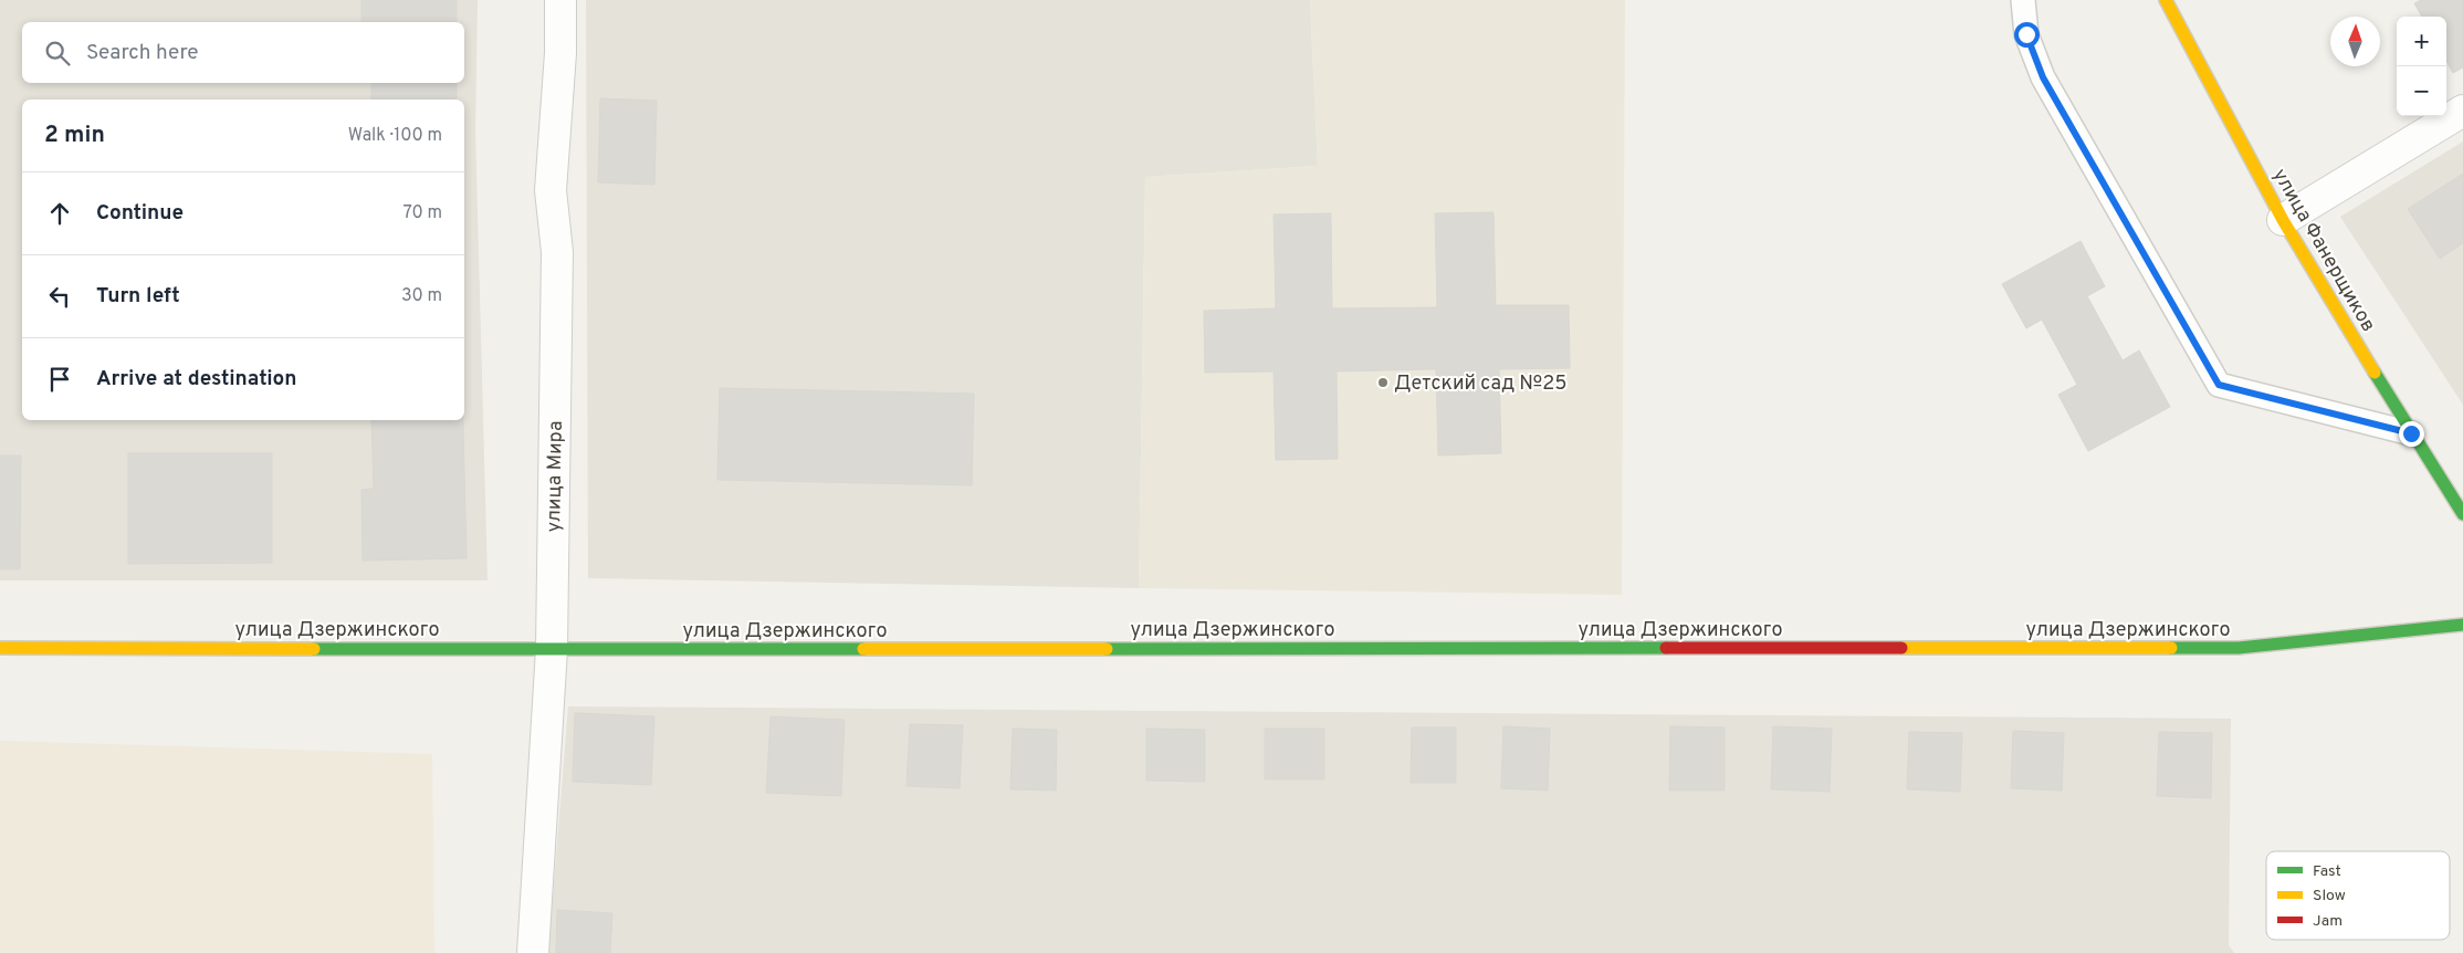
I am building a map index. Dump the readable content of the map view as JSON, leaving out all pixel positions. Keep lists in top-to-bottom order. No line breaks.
{"streets":{"street":["улица Фанерщиков","улица Мира","улица Дзержинского"]},"crossings":[["улица Мира","улица Дзержинского"]],"places":["Детский сад №25"],"legend":["Fast","Slow","Jam"],"north":"top","page":{"map_buttons":["+","−"],"search":"Search here","heading":["2 min","Walk · 100 m"],"list":[["Continue","70 m"],["Turn left","30 m"],"Arrive at destination"]}}
